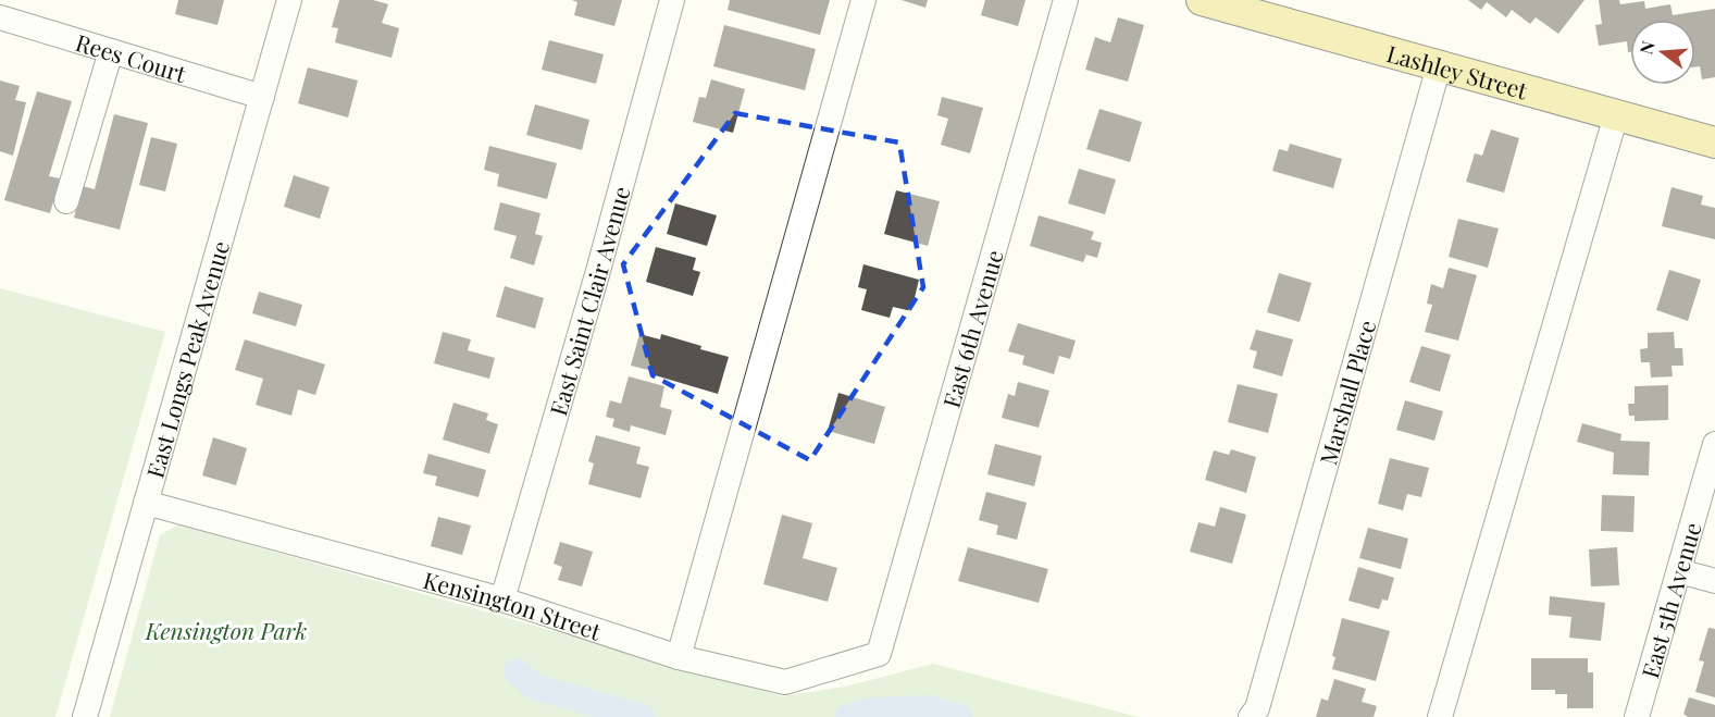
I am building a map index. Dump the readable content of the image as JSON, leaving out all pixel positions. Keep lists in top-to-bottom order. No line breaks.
{"streets":{"main road":["Lashley Street"],"street":["Rees Court","East Saint Clair Avenue","East 6th Avenue","East Longs Peak Avenue","Marshall Place","East 5th Avenue","Kensington Street"]},"crossings":[["Rees Court","East Longs Peak Avenue"],["Lashley Street","Marshall Place"],["East Saint Clair Avenue","Kensington Street"],["East 6th Avenue","Kensington Street"],["East Longs Peak Avenue","Kensington Street"]],"parks":["Kensington Park"],"north":"left"}
